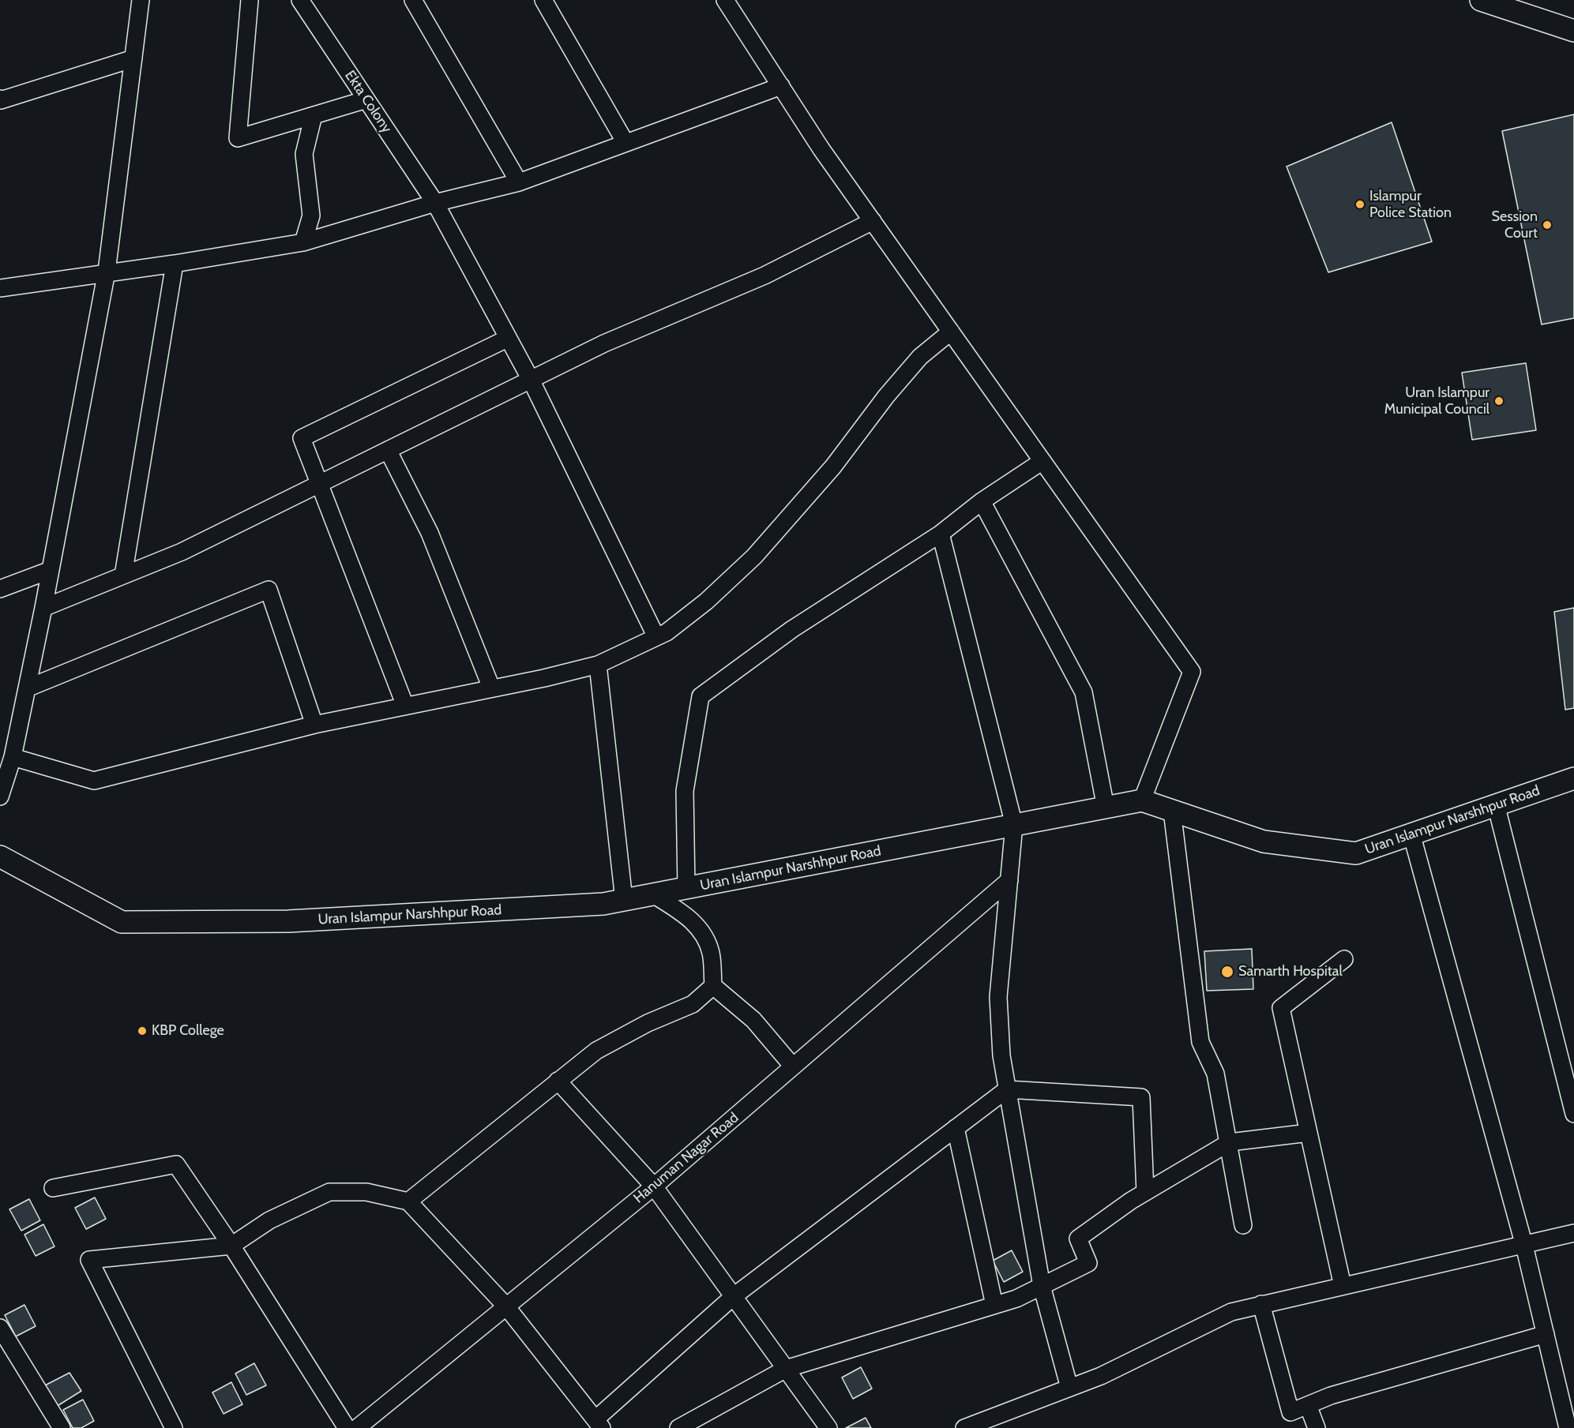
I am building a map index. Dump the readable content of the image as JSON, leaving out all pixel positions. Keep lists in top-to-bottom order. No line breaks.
{"streets":{"main road":["Uran Islampur Narshhpur Road"],"street":["Ekta Colony","Hanuman Nagar Road"]},"places":["Islampur Police Station","Session Court","Uran Islampur Municipal Council","Samarth Hospital","KBP College"]}
